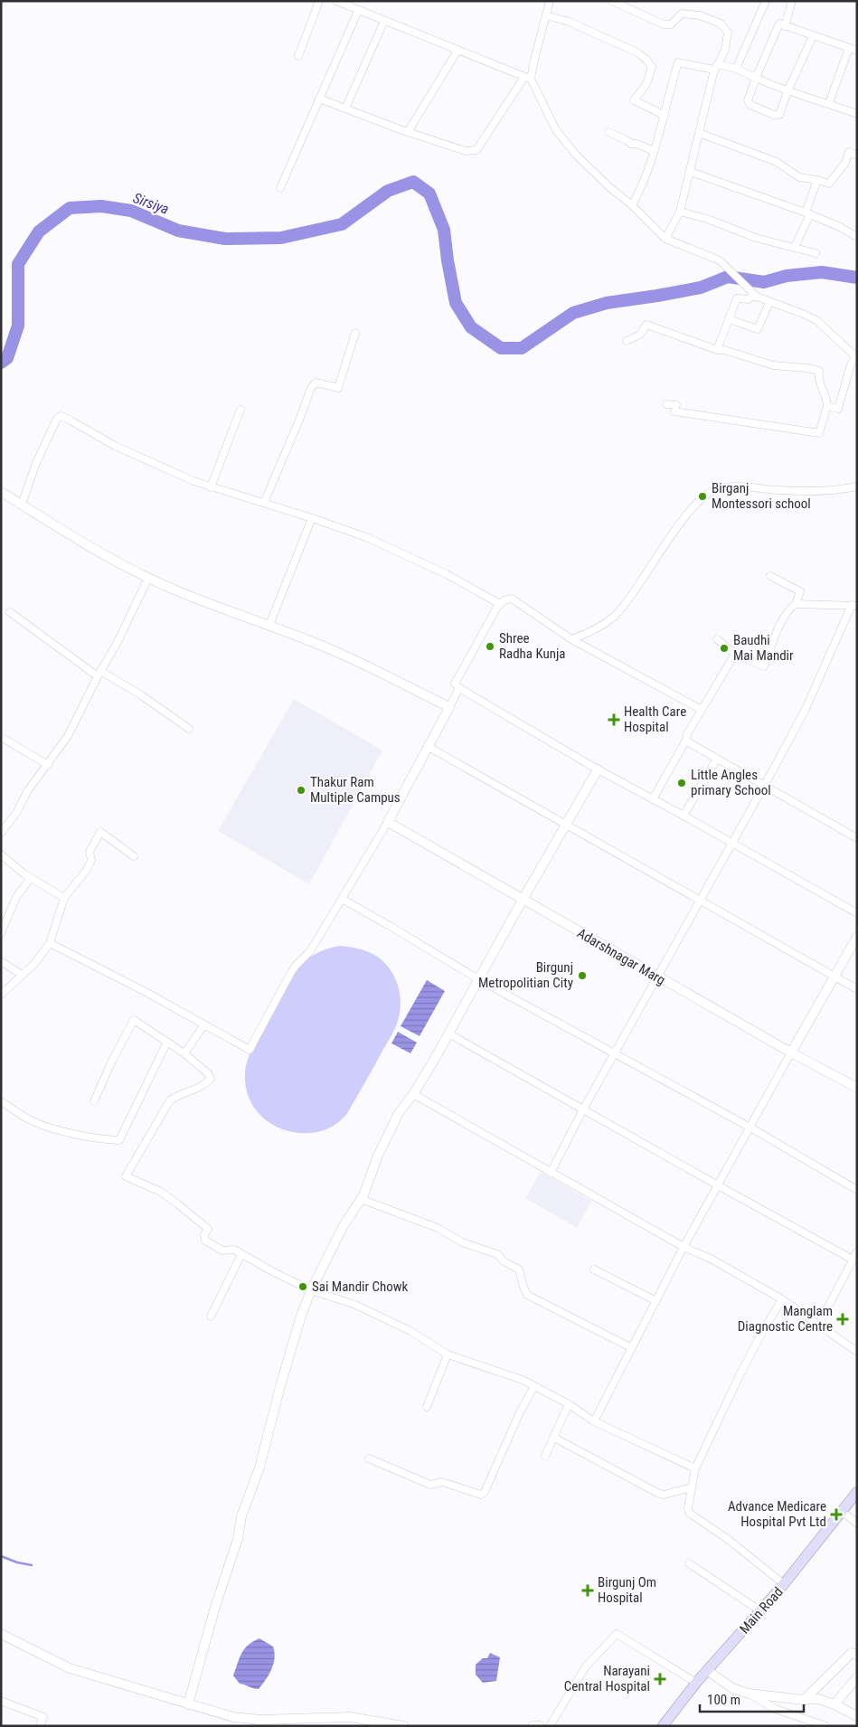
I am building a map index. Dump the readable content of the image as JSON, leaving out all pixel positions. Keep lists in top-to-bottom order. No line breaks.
{"streets":{"main road":["Main Road"],"street":["Adarshnagar Marg"]},"water":["Sirsiya"],"places":{"other":["Birganj Montessori school","Shree Radha Kunja","Baudhi Mai Mandir","Little Angles primary School","Thakur Ram Multiple Campus","Birgunj Metropolitian City","Sai Mandir Chowk"],"health":["Health Care Hospital","Manglam Diagnostic Centre","Advance Medicare Hospital Pvt Ltd","Birgunj Om Hospital","Narayani Central Hospital"]},"scale_bar":"100 m"}
